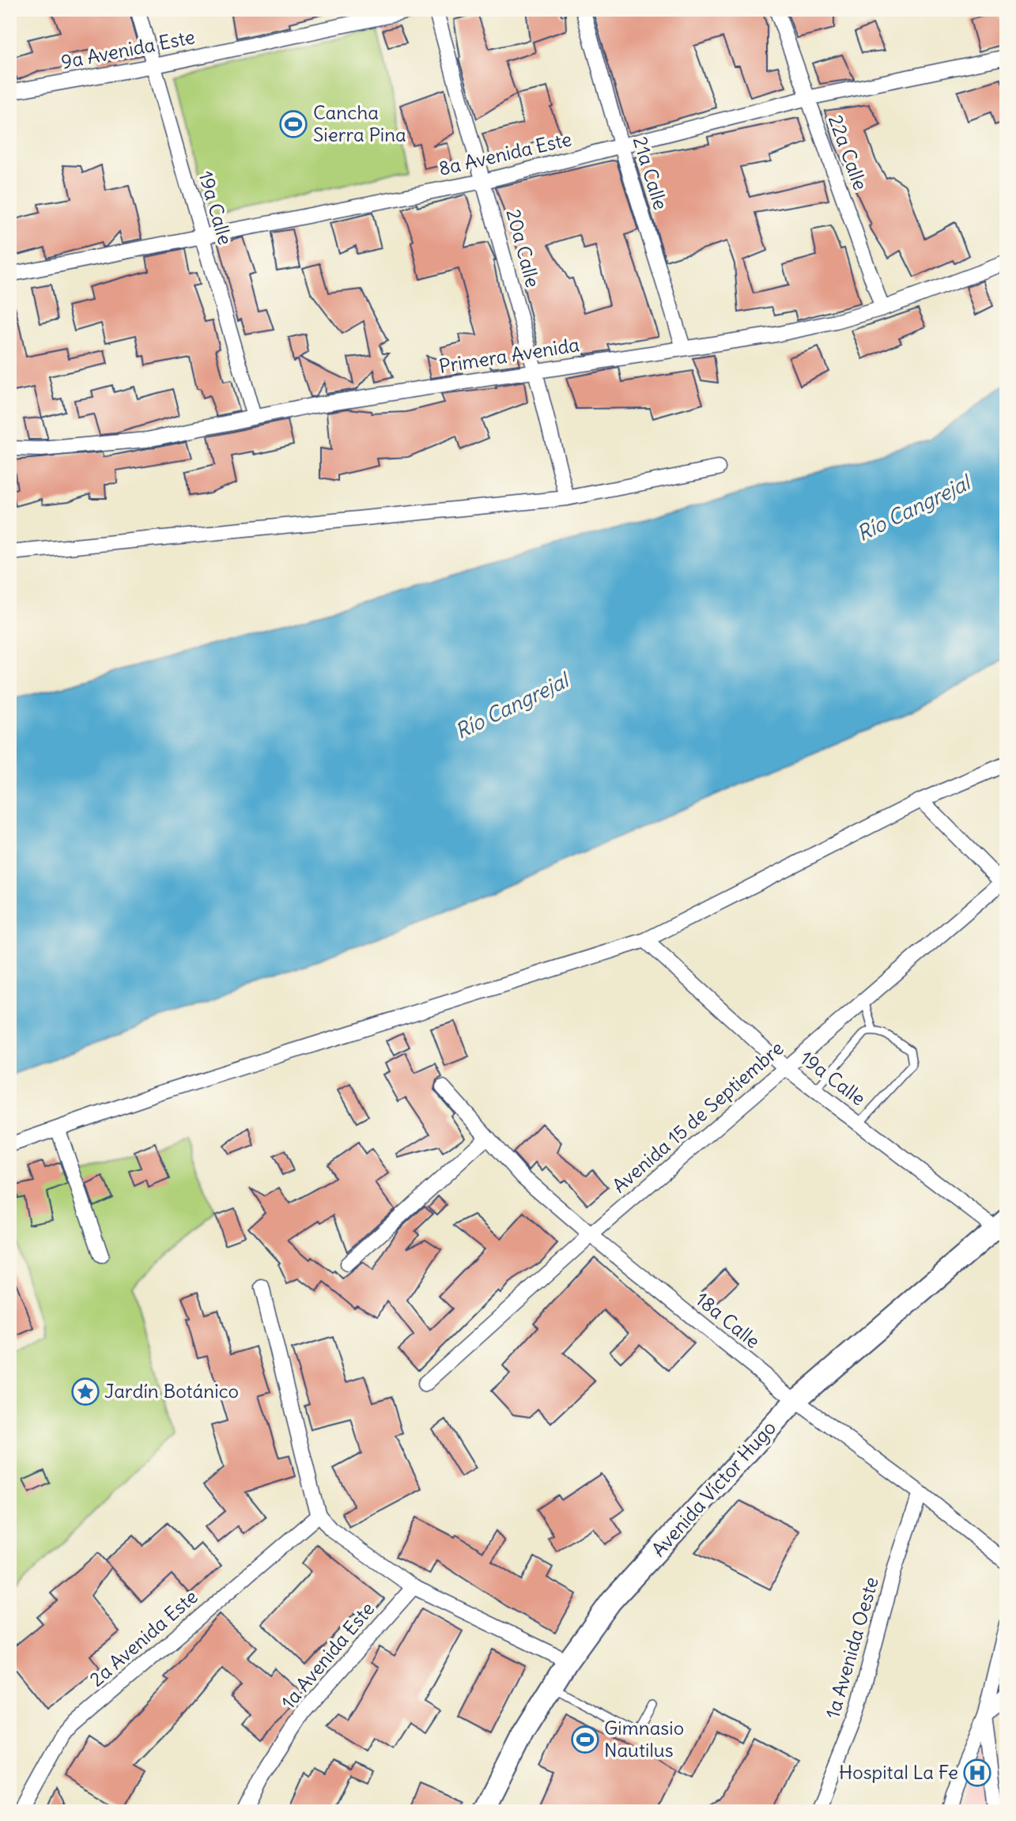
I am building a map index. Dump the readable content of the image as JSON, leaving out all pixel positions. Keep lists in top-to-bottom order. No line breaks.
{"streets":{"street":["9a Avenida Este","22a Calle","8a Avenida Este","21a Calle","19a Calle","20a Calle","Primera Avenida","Avenida 15 de Septiembre","18a Calle","Avenida Víctor Hugo","2a Avenida Este","1a Avenida Oeste","1a Avenida Este"]},"crossings":[["9a Avenida Este","19a Calle"],["22a Calle","8a Avenida Este"],["22a Calle","Primera Avenida"],["8a Avenida Este","21a Calle"],["8a Avenida Este","19a Calle"],["8a Avenida Este","20a Calle"],["21a Calle","Primera Avenida"],["19a Calle","Primera Avenida"],["19a Calle","Avenida 15 de Septiembre"],["19a Calle","Avenida Víctor Hugo"],["20a Calle","Primera Avenida"],["Avenida 15 de Septiembre","18a Calle"],["18a Calle","Avenida Víctor Hugo"],["18a Calle","1a Avenida Oeste"]],"water":["Río Cangrejal"],"places":{"sports":["Cancha Sierra Pina","Gimnasio Nautilus"],"place":["Jardín Botánico"],"hospital":["Hospital La Fe"]}}
